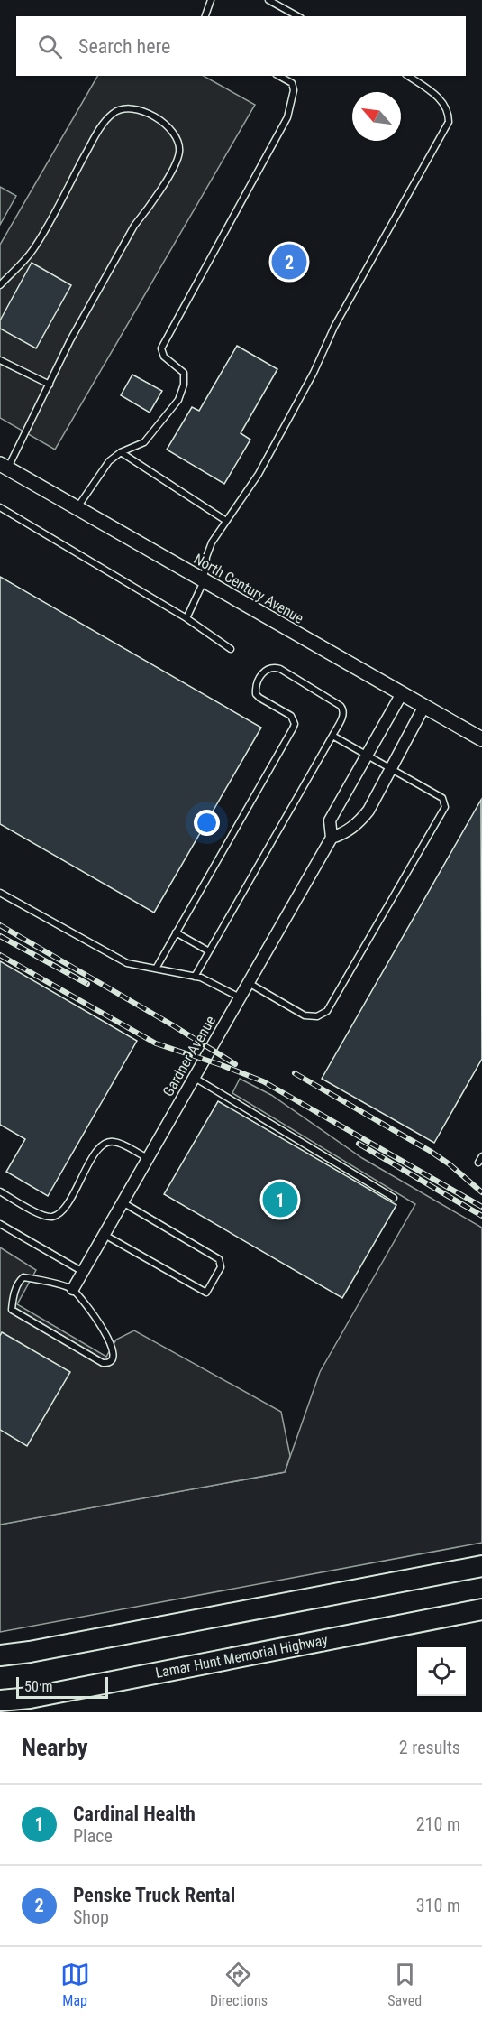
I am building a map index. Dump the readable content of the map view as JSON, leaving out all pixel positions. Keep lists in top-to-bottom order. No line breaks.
{"streets":{"highway":["Lamar Hunt Memorial Highway"],"street":["North Century Avenue","Gardner Avenue"]},"crossings":[["North Century Avenue","Gardner Avenue"]],"scale_bar":"50 m","north":"top left","page":{"search":"Search here","pins":["2","1"],"scale":"50 m","heading":["Nearby","2 results"],"list":[{"mark":"1","name":"Cardinal Health","note":"Place","value":"210 m"},{"mark":"2","name":"Penske Truck Rental","note":"Shop","value":"310 m"}],"nav":["Map","Directions","Saved"]}}
